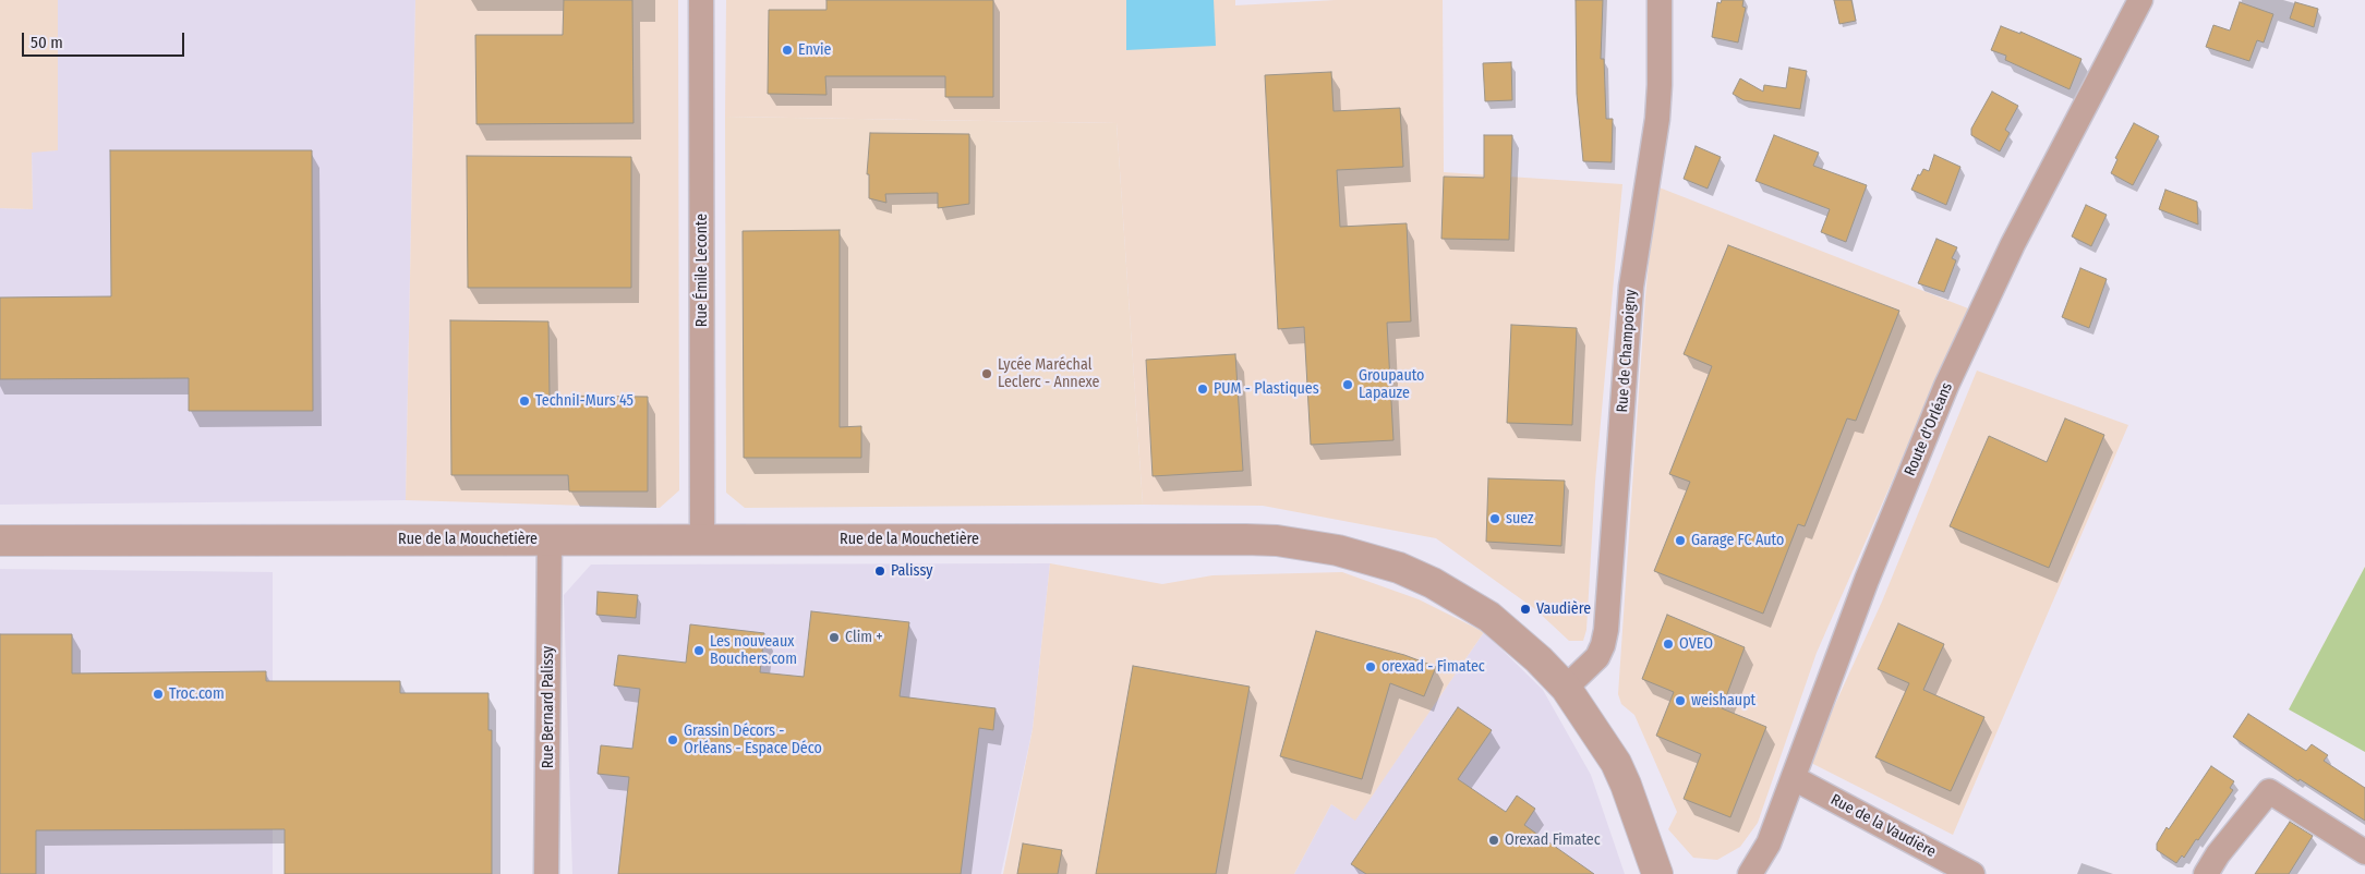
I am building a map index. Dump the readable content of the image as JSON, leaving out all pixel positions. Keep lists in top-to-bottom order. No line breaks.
{"streets":{"street":["Rue Émile Leconte","Rue de Champoigny","Route d'Orléans","Rue de la Mouchetière","Rue Bernard Palissy","Rue de la Vaudière"]},"crossings":[["Rue Émile Leconte","Rue de la Mouchetière"],["Rue de Champoigny","Rue de la Mouchetière"],["Route d'Orléans","Rue de la Vaudière"],["Rue de la Mouchetière","Rue Bernard Palissy"]],"places":["Envie","Lycée Maréchal Leclerc - Annexe","Groupauto Lapauze","PUM - Plastiques","TechniI-Murs 45","suez","Garage FC Auto","Palissy","Vaudière","Clim +","OVEO","Les nouveaux Bouchers.com","orexad - Fimatec","Troc.com","weishaupt","Grassin Décors - Orléans - Espace Déco","Orexad Fimatec"],"scale_bar":"50 m"}
